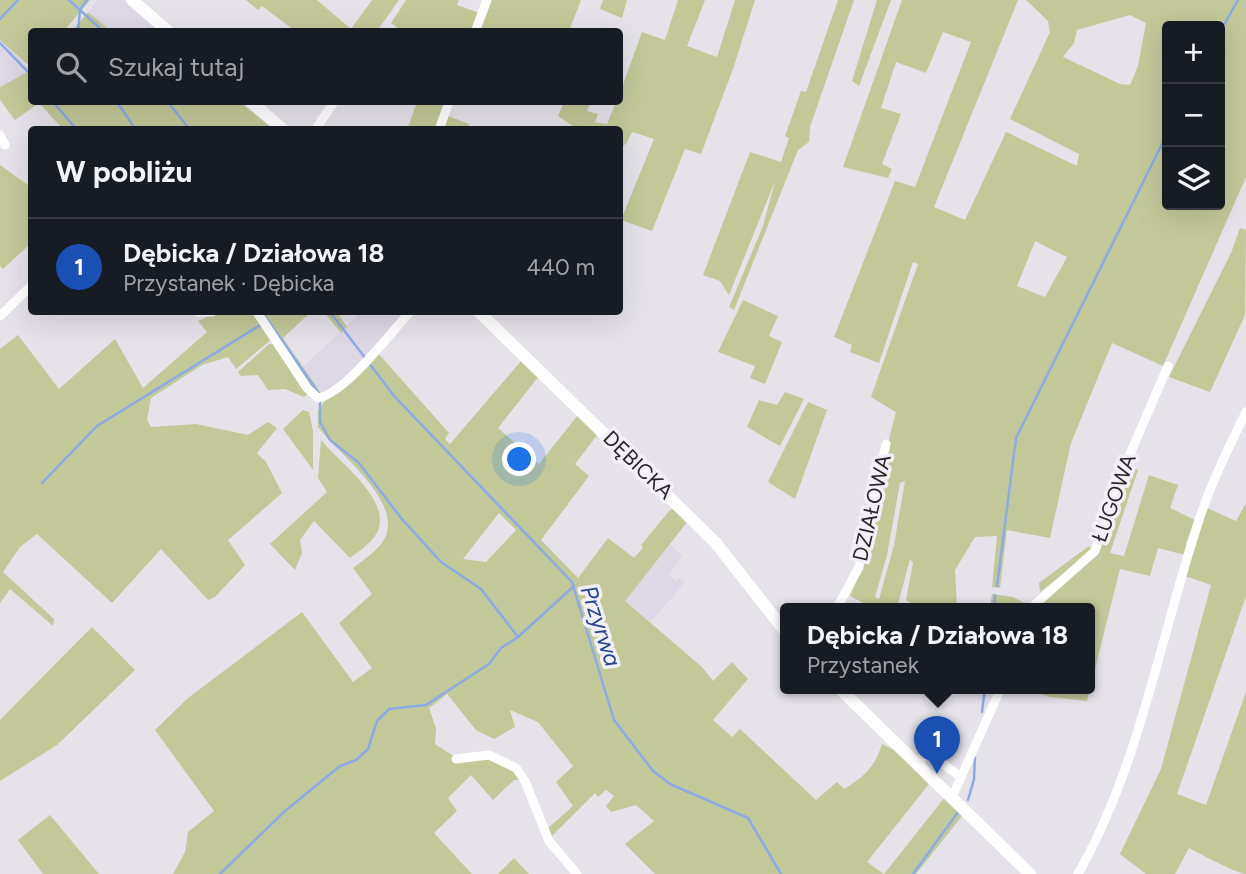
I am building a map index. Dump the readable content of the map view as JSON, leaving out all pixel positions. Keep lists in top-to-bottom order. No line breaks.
{"streets":{"street":["DĘBICKA","ŁUGOWA","DZIAŁOWA"]},"water":["Przyrwa"],"page":{"map_buttons":["+","−"],"search":"Szukaj tutaj","heading":"W pobliżu","list":[{"mark":"1","name":"Dębicka / Działowa 18","note":"Przystanek · Dębicka","value":"440 m"}],"popup":["Dębicka / Działowa 18","Przystanek"],"pins":"1"}}
